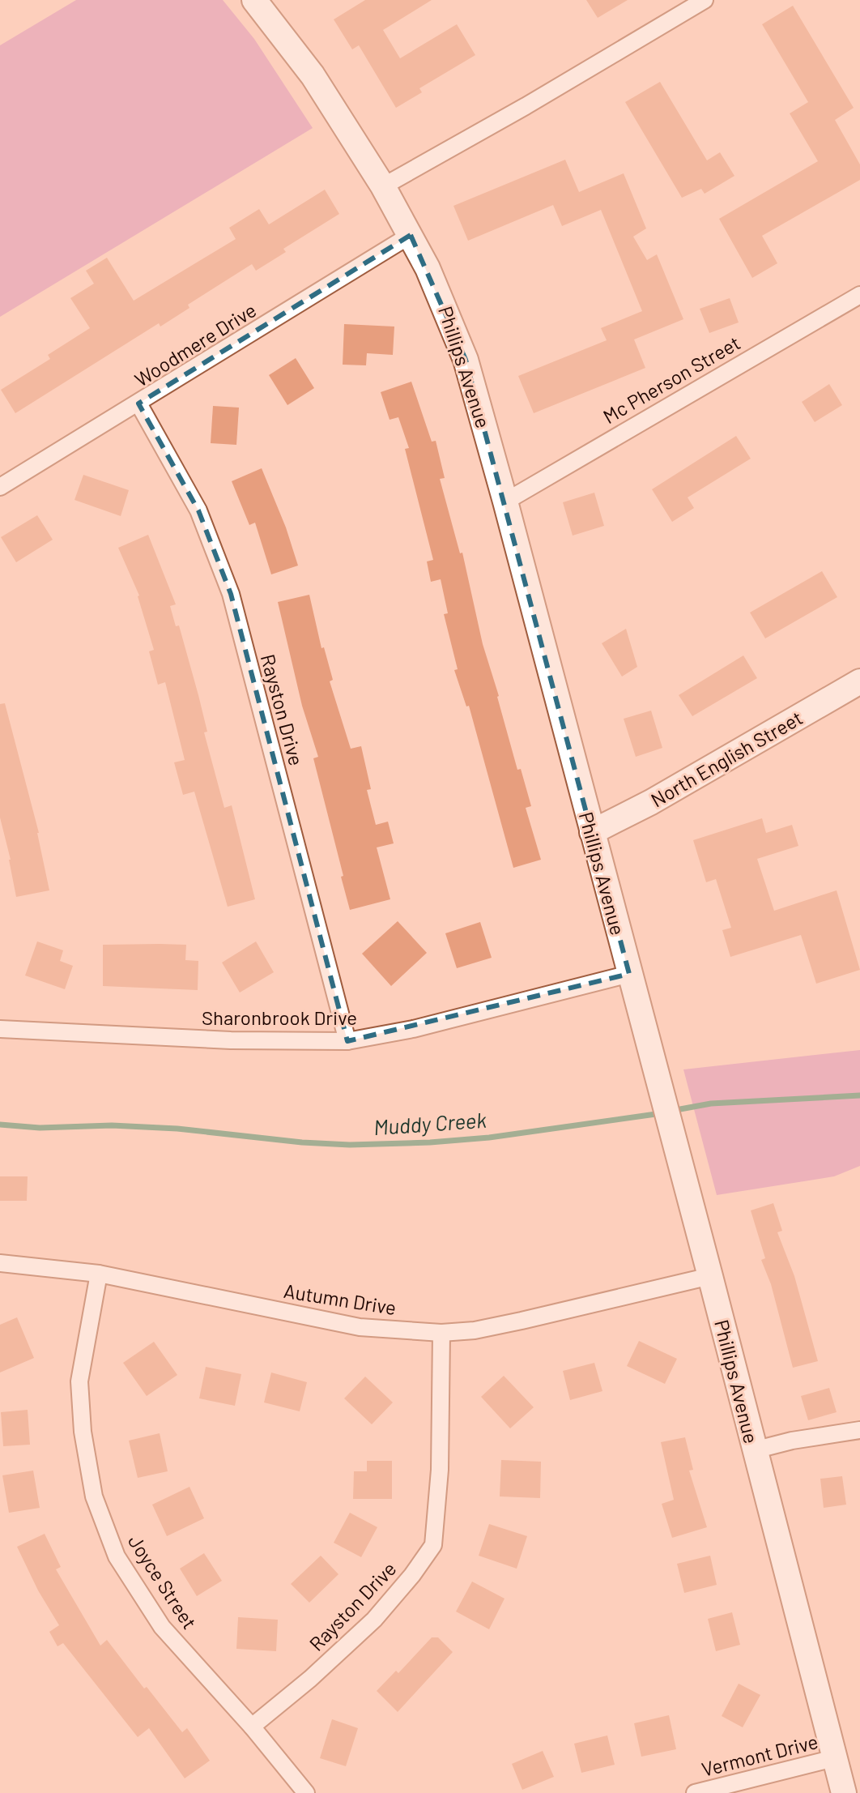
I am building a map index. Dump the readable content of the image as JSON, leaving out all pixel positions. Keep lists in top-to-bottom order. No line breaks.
{"streets":{"street":["Woodmere Drive","Phillips Avenue","Mc Pherson Street","Rayston Drive","North English Street","Sharonbrook Drive","Autumn Drive","Joyce Street","Vermont Drive"]},"crossings":[["Woodmere Drive","Phillips Avenue"],["Woodmere Drive","Rayston Drive"],["Phillips Avenue","Mc Pherson Street"],["Phillips Avenue","North English Street"],["Phillips Avenue","Sharonbrook Drive"],["Phillips Avenue","Autumn Drive"],["Phillips Avenue","Vermont Drive"],["Rayston Drive","Sharonbrook Drive"],["Rayston Drive","Autumn Drive"],["Rayston Drive","Joyce Street"],["Autumn Drive","Joyce Street"]],"water":["Muddy Creek"]}
